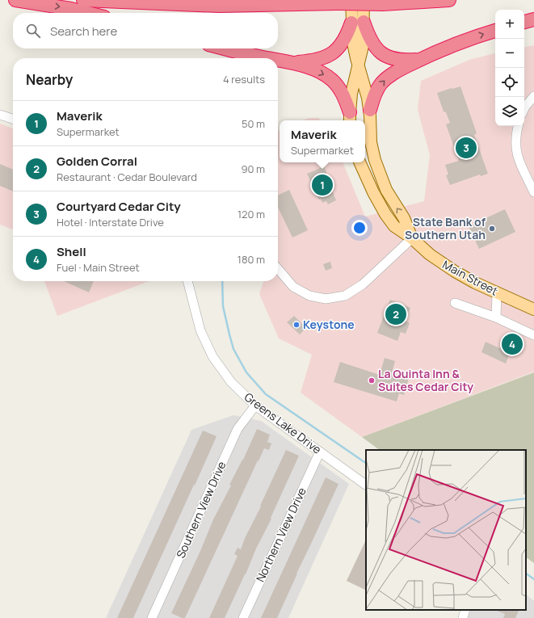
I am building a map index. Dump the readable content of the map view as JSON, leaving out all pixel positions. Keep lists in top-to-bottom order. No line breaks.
{"streets":{"main road":["Main Street"],"street":["Greens Lake Drive","Southern View Drive","Northern View Drive"]},"crossings":[["Greens Lake Drive","Southern View Drive"],["Greens Lake Drive","Northern View Drive"]],"places":["State Bank of Southern Utah","Keystone","La Quinta Inn & Suites Cedar City"],"page":{"map_buttons":["+","−"],"search":"Search here","heading":["Nearby","4 results"],"list":[{"mark":"1","name":"Maverik","note":"Supermarket","value":"50 m"},{"mark":"2","name":"Golden Corral","note":"Restaurant · Cedar Boulevard","value":"90 m"},{"mark":"3","name":"Courtyard Cedar City","note":"Hotel · Interstate Drive","value":"120 m"},{"mark":"4","name":"Shell","note":"Fuel · Main Street","value":"180 m"}],"popup":["Maverik","Supermarket"],"pins":["3","1","2","4"]}}
